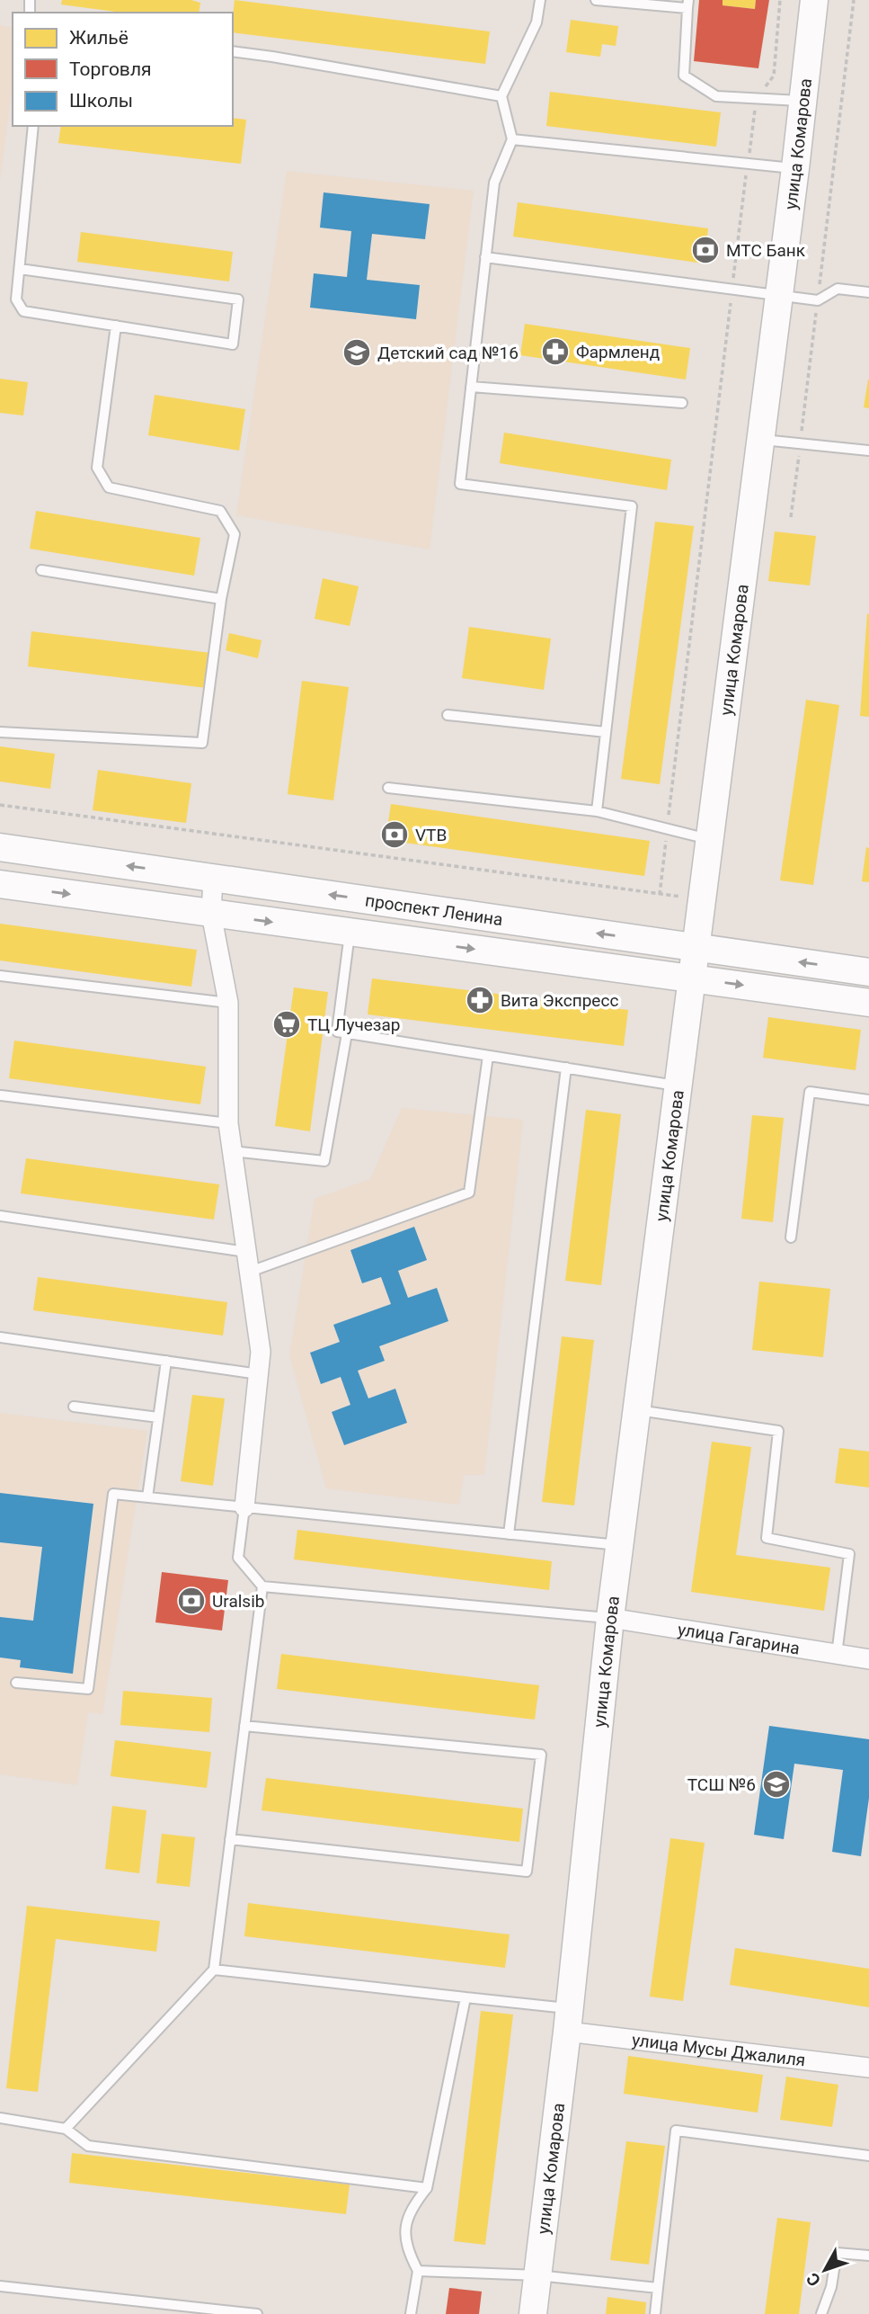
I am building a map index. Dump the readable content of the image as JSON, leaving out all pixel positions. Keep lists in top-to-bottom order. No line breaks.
{"streets":{"street":["улица Комарова","проспект Ленина","улица Гагарина","улица Мусы Джалиля"]},"crossings":[["улица Комарова","проспект Ленина"],["улица Комарова","улица Гагарина"],["улица Комарова","улица Мусы Джалиля"]],"places":{"bank":["МТС Банк","VTB","Uralsib"],"pharmacy":["Фармленд","Вита Экспресс"],"school or university":["Детский сад №16","ТСШ №6"],"supermarket":["ТЦ Лучезар"]},"legend":["Жильё","Торговля","Школы"],"north":"bottom left"}
